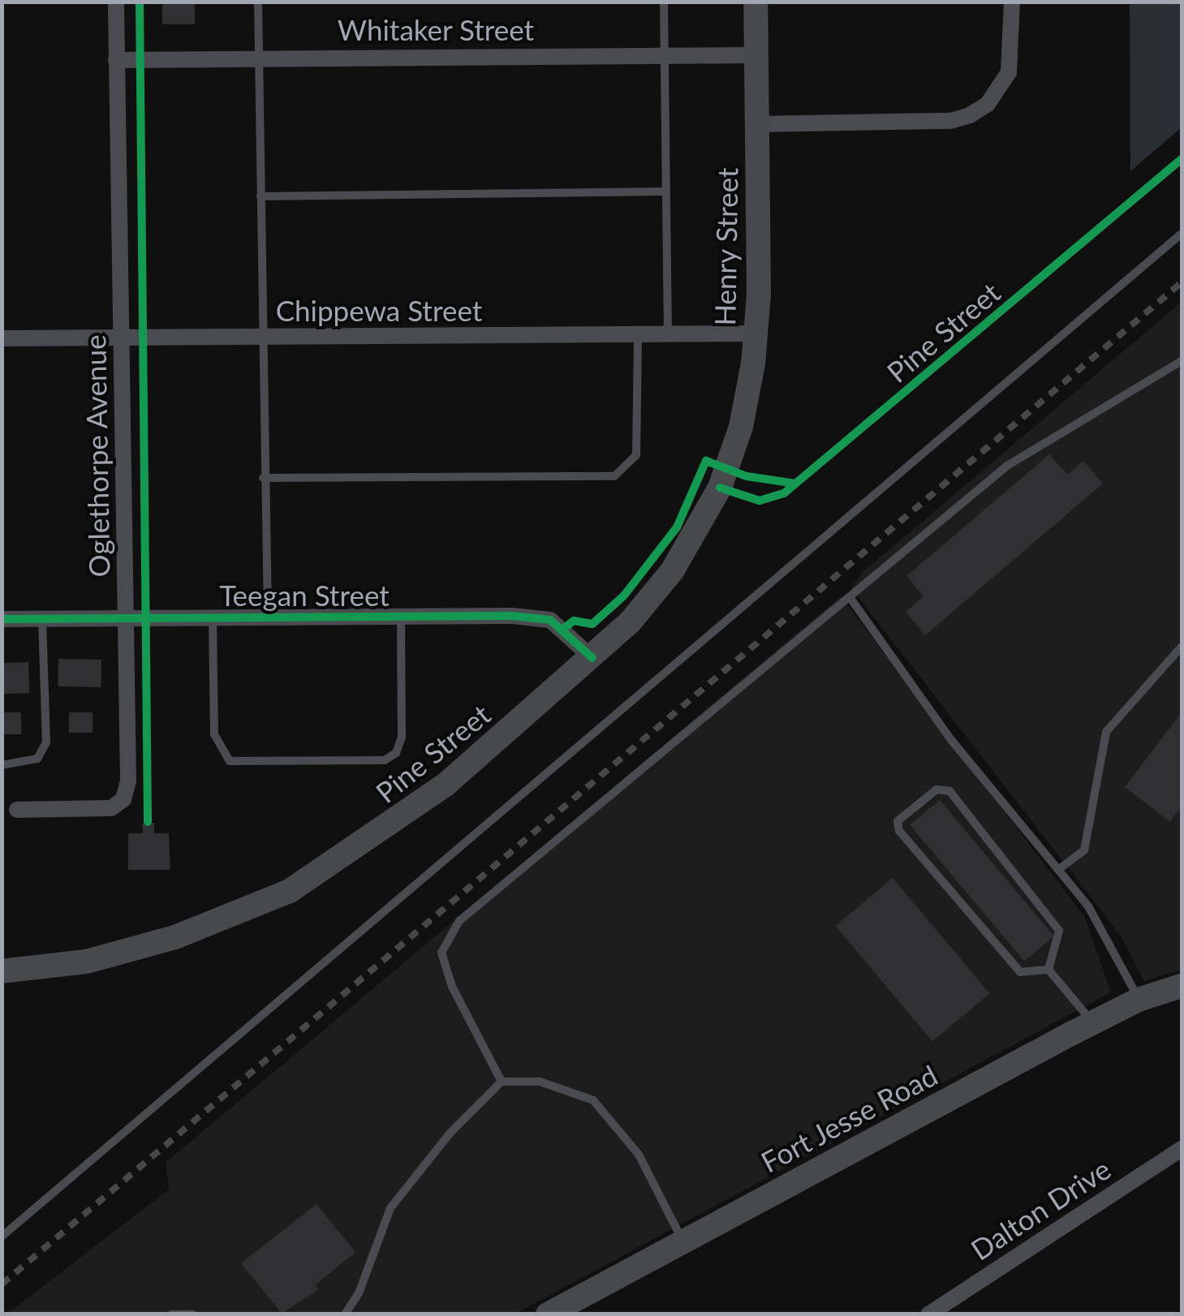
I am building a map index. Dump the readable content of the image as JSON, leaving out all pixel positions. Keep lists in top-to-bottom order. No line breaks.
{"streets":{"street":["Whitaker Street","Henry Street","Chippewa Street","Pine Street","Oglethorpe Avenue","Teegan Street","Fort Jesse Road","Dalton Drive"]},"crossings":[["Whitaker Street","Henry Street"],["Whitaker Street","Oglethorpe Avenue"],["Henry Street","Chippewa Street"],["Henry Street","Pine Street"],["Chippewa Street","Oglethorpe Avenue"],["Pine Street","Teegan Street"],["Oglethorpe Avenue","Teegan Street"]]}
